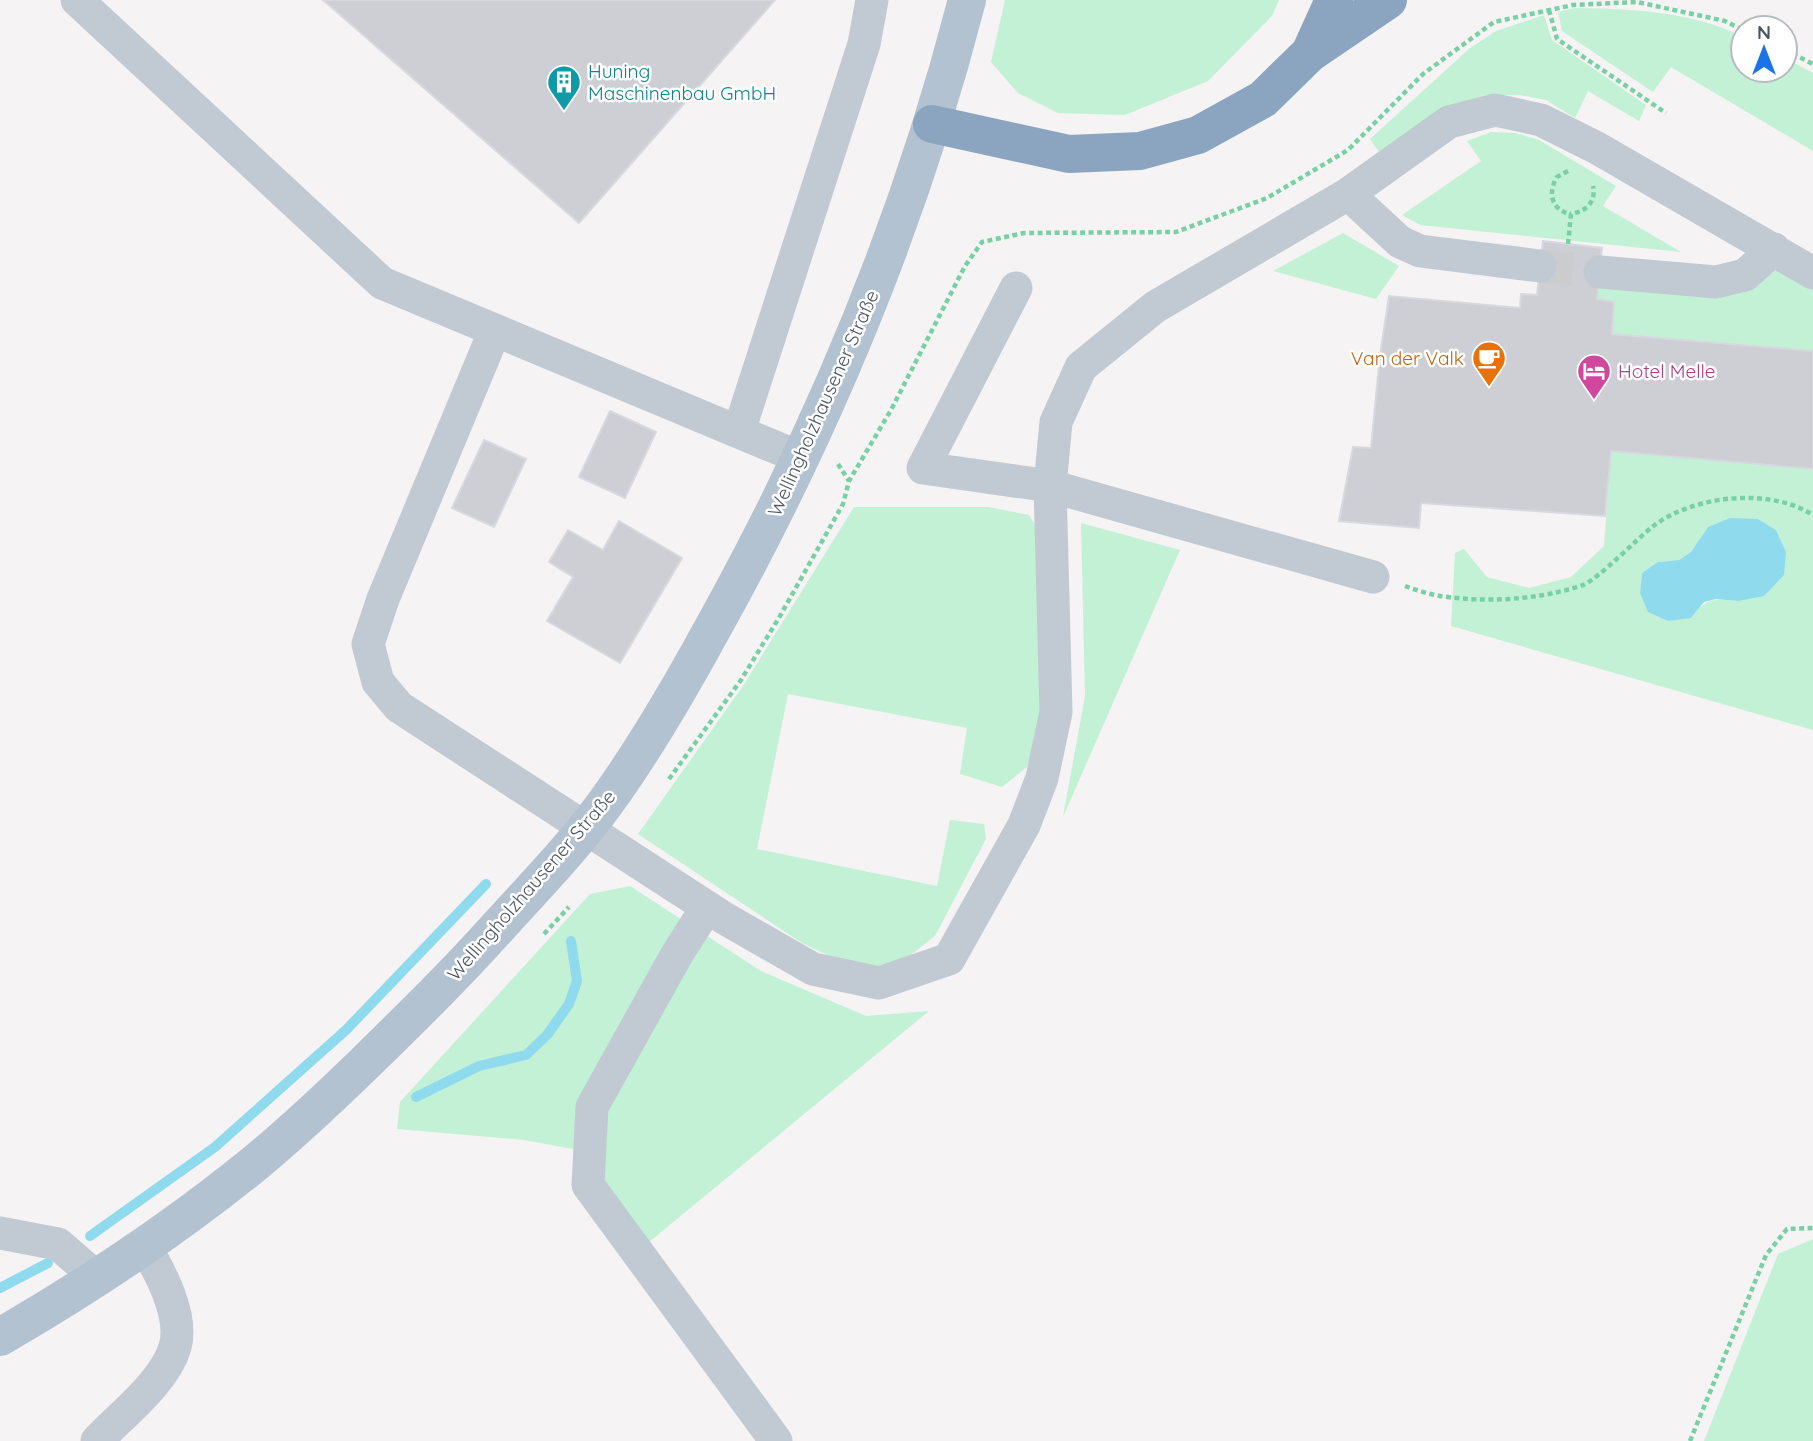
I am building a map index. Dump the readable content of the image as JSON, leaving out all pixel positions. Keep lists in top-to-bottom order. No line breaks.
{"streets":{"main road":["Wellingholzhausener Straße"]},"places":{"building":["Huning Maschinenbau GmbH"],"cafe":["Van der Valk"],"hotel":["Hotel Melle"]},"north":"top"}
